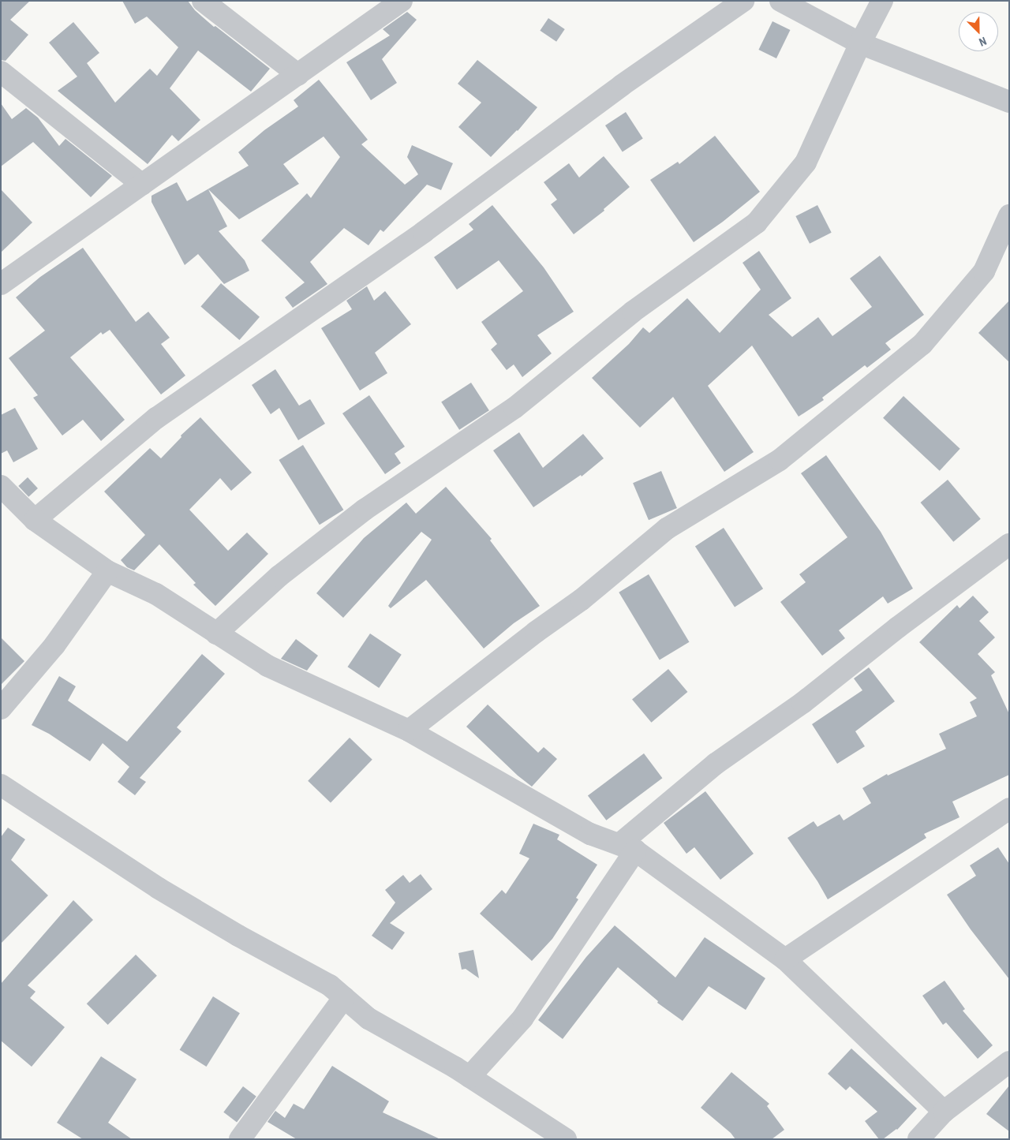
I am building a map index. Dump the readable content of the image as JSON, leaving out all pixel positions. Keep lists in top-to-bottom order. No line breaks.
{"north":"bottom right"}
